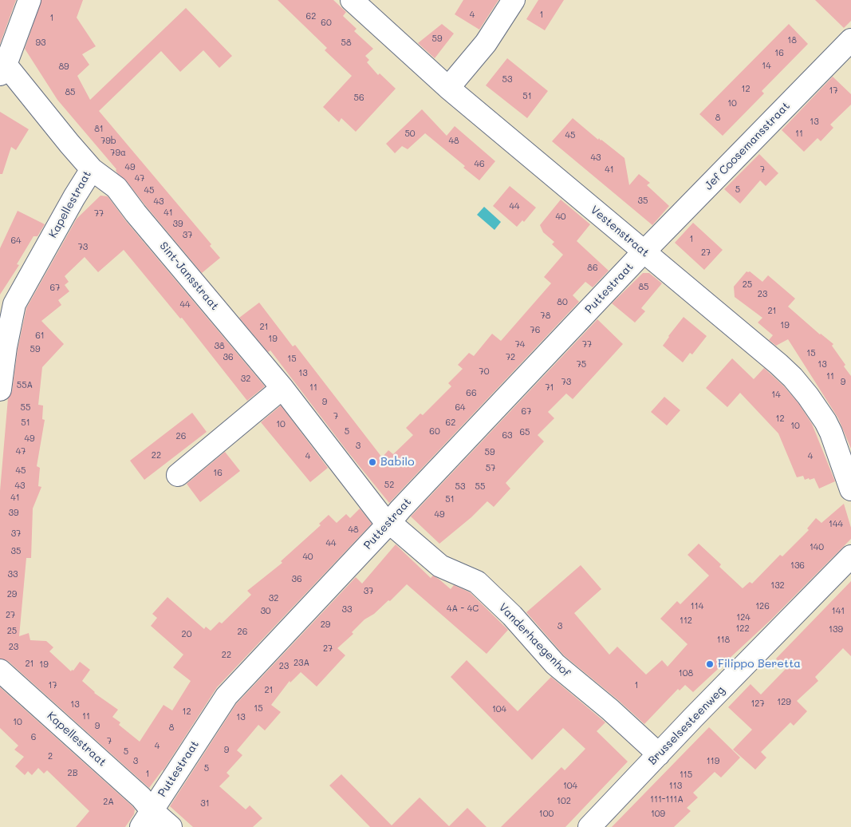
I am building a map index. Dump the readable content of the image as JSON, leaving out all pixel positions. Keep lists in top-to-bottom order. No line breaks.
{"streets":{"street":["Jef Coosemansstraat","Kapellestraat","Vestenstraat","Sint-Jansstraat","Puttestraat","Vanderhaegenhof","Brusselsesteenweg"]},"crossings":[["Jef Coosemansstraat","Vestenstraat"],["Jef Coosemansstraat","Puttestraat"],["Kapellestraat","Sint-Jansstraat"],["Kapellestraat","Puttestraat"],["Vestenstraat","Puttestraat"],["Sint-Jansstraat","Puttestraat"],["Sint-Jansstraat","Vanderhaegenhof"],["Puttestraat","Vanderhaegenhof"],["Vanderhaegenhof","Brusselsesteenweg"]],"places":["Babilo","Filippo Beretta"],"house_numbers":["4","1","62","1","60","59","18","93","58","16","14","89","53","12","17","85","51","56","10","8","13","81","50","11","45","79b","48","79a","43","46","49","41","7","47","5","45","35","43","44","41","77","40","39","37","1","64","73","27","86","25","85","67","23","80","44","21","78","19","21","76","61","19","74","77","38","59","15","36","72","15","75","13","70","13","11","32","73","9","55A","11","71","66","14","9","55","64","67","7","12","51","62","10","10","5","60","65","63","26","49","3","47","59","22","4","4","57","45","16","52","43","53","55","41","51","39","49","144","48","37","44","140","35","40","136","33","36","132","37","29","32","114","126","4A - 4C","33","30","141","27","124","112","29","3","122","139","25","26","20","118","23","27","22","23A","21","19","23","108","17","1","21","129","127","13","15","104","12","11","13","10","9","8","6","7","4","9","5","2","3","119","5","2B","1","115","104","113","111-111A","102","2A","31","100","109"]}
